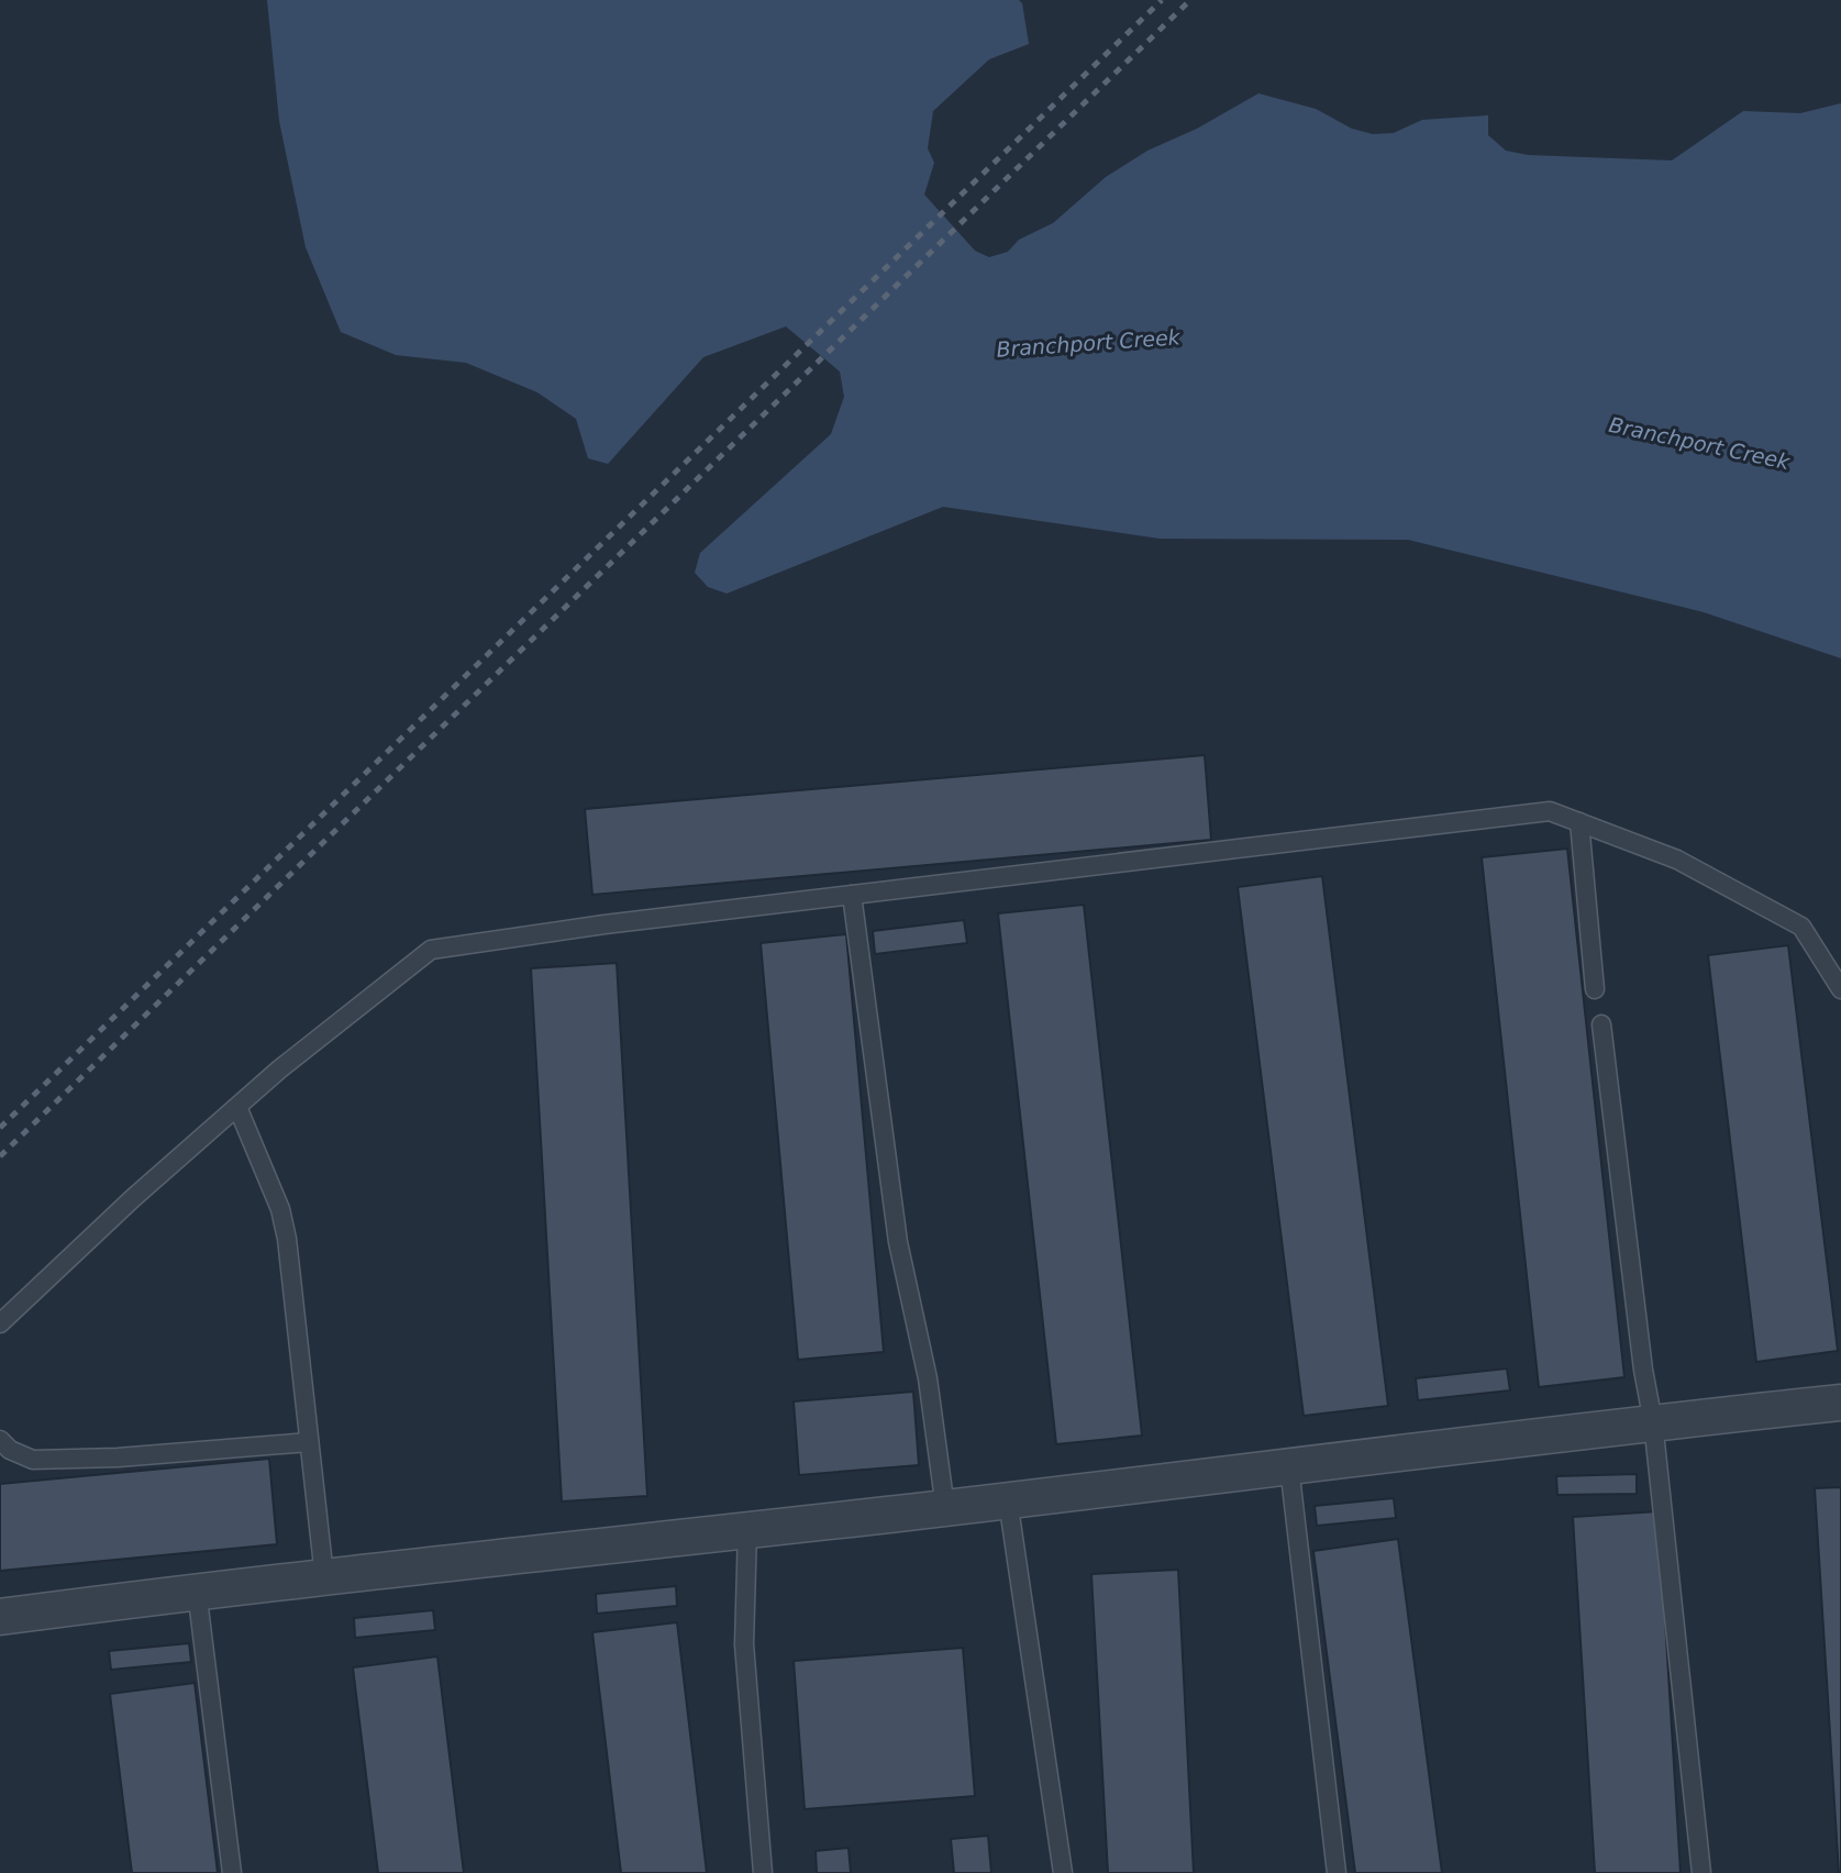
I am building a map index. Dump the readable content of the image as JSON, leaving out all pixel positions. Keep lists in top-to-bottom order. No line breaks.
{"water":["Branchport Creek"]}
